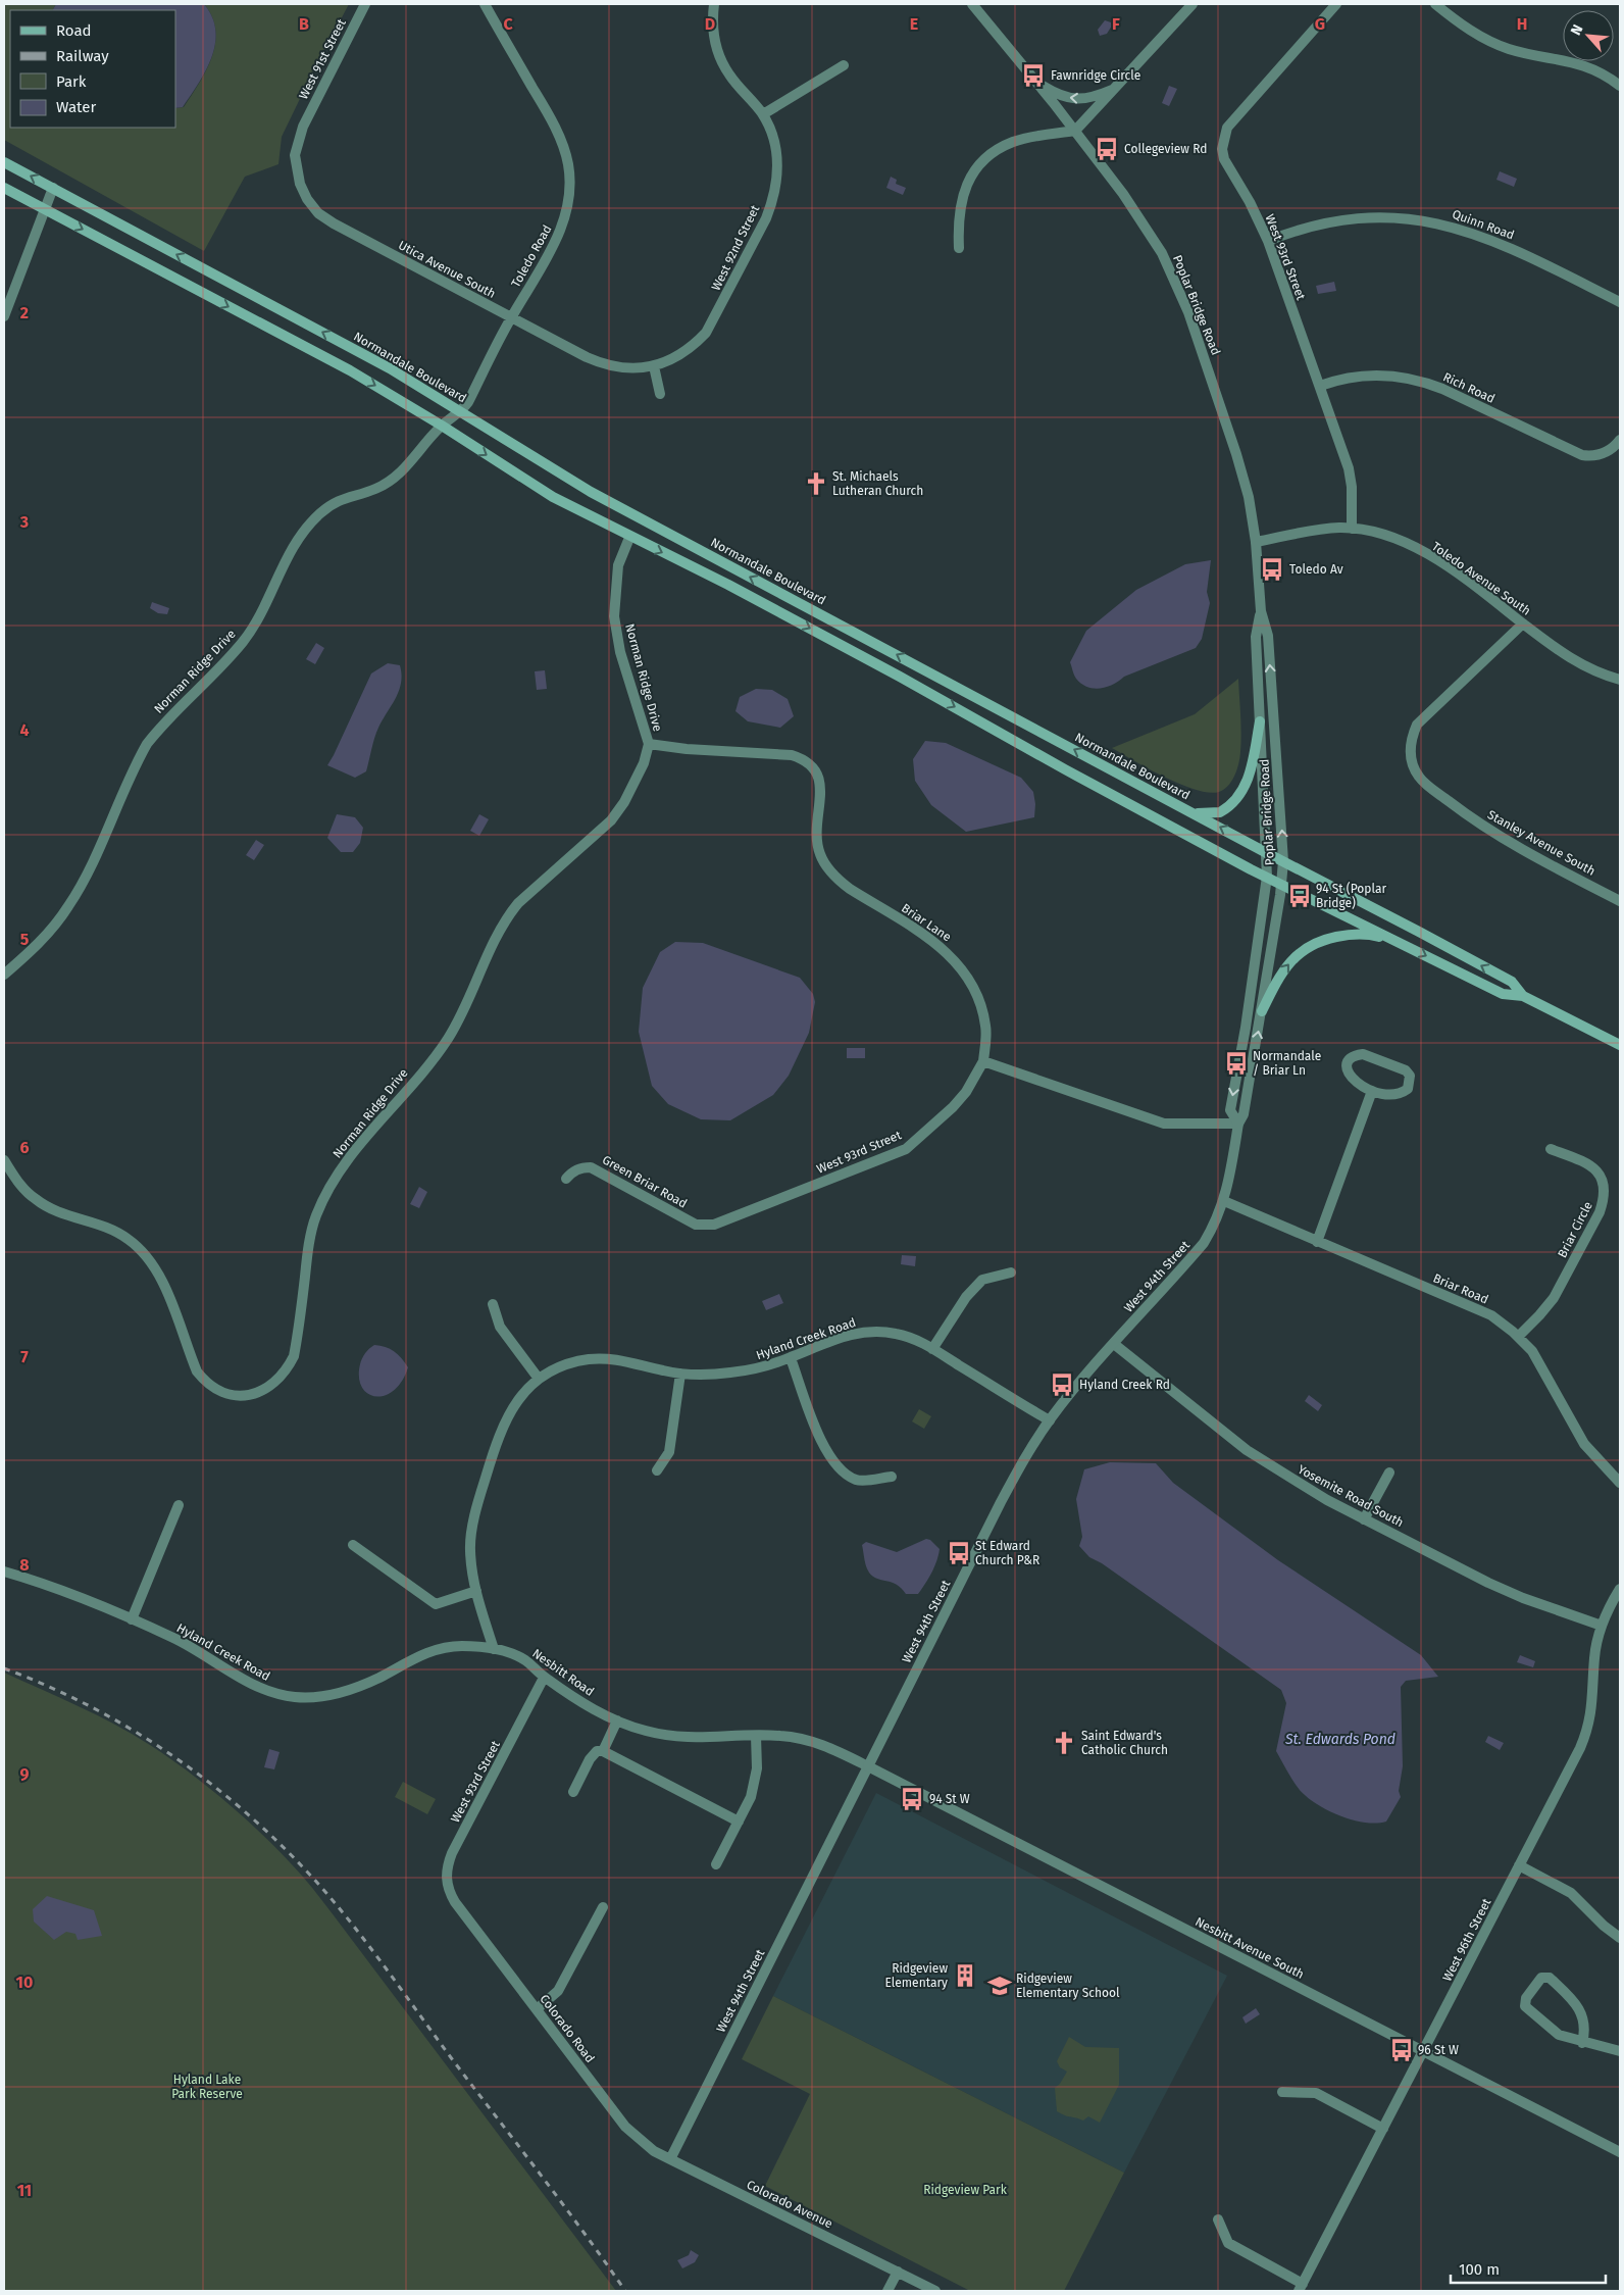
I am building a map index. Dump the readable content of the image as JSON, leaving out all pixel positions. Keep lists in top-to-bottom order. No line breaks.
{"streets":{"main road":["Normandale Boulevard"],"street":["West 91st Street","Quinn Road","West 92nd Street","Toledo Road","West 93rd Street","Utica Avenue South","Poplar Bridge Road","Rich Road","Toledo Avenue South","Norman Ridge Drive","Stanley Avenue South","Briar Lane","Green Briar Road","Briar Circle","West 94th Street","Briar Road","Hyland Creek Road","Yosemite Road South","Nesbitt Road","West 96th Street","Nesbitt Avenue South","Colorado Road","Colorado Avenue"]},"crossings":[["West 91st Street","Utica Avenue South"],["Quinn Road","West 93rd Street"],["West 92nd Street","Utica Avenue South"],["Toledo Road","Utica Avenue South"],["Toledo Road","Normandale Boulevard"],["Toledo Road","Norman Ridge Drive"],["West 93rd Street","Rich Road"],["West 93rd Street","Toledo Avenue South"],["West 93rd Street","Briar Lane"],["West 93rd Street","Green Briar Road"],["West 93rd Street","Nesbitt Road"],["West 93rd Street","Colorado Road"],["Poplar Bridge Road","Normandale Boulevard"],["Poplar Bridge Road","Toledo Avenue South"],["Poplar Bridge Road","West 94th Street"],["Normandale Boulevard","Norman Ridge Drive"],["Toledo Avenue South","Stanley Avenue South"],["Norman Ridge Drive","Briar Lane"],["Briar Circle","Briar Road"],["West 94th Street","Briar Road"],["West 94th Street","Hyland Creek Road"],["West 94th Street","Yosemite Road South"],["West 94th Street","Nesbitt Road"],["West 94th Street","Nesbitt Avenue South"],["West 94th Street","Colorado Road"],["West 94th Street","Colorado Avenue"],["Hyland Creek Road","Nesbitt Road"],["Yosemite Road South","West 96th Street"],["Nesbitt Road","Nesbitt Avenue South"],["West 96th Street","Nesbitt Avenue South"],["Colorado Road","Colorado Avenue"]],"water":["St. Edwards Pond"],"parks":["Hyland Lake Park Reserve","Ridgeview Park"],"places":{"bus stop":["Fawnridge Circle","Collegeview Rd","Toledo Av","94 St (Poplar Bridge)","Normandale / Briar Ln","Hyland Creek Rd","St Edward Church P&R","94 St W","96 St W"],"church":["St. Michaels Lutheran Church","Saint Edward's Catholic Church"],"building":["Ridgeview Elementary"],"school or university":["Ridgeview Elementary School"]},"legend":["Road","Railway","Park","Water"],"scale_bar":"100 m","north":"top left","grid":{"columns":["B","C","D","E","F","G","H"],"rows":["2","3","4","5","6","7","8","9","10","11"]}}
